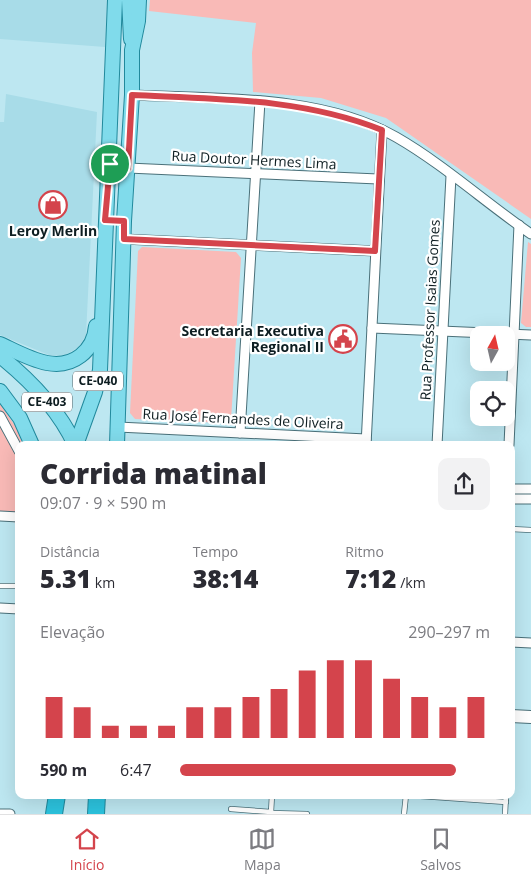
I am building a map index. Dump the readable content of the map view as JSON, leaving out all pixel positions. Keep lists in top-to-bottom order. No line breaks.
{"streets":{"main road":["CE-040","CE-403"],"street":["Rua Doutor Hermes Lima","Rua Professor Isaias Gomes","Rua José Fernandes de Oliveira"]},"crossings":[["Rua Doutor Hermes Lima","CE-040"],["CE-040","Rua José Fernandes de Oliveira"]],"places":{"shop":["Leroy Merlin"],"public building":["Secretaria Executiva Regional II"]},"north":"top","page":{"heading":["Corrida matinal","09:07 · 9 × 590 m"],"stats":[["Distância","5.31 km"],["Tempo","38:14"],["Ritmo","7:12 /km"]],"chart":["Elevação","290–297 m"],"list":[{"name":"590 m","note":"6:47"}],"tabs":["Início","Mapa","Salvos"]}}
